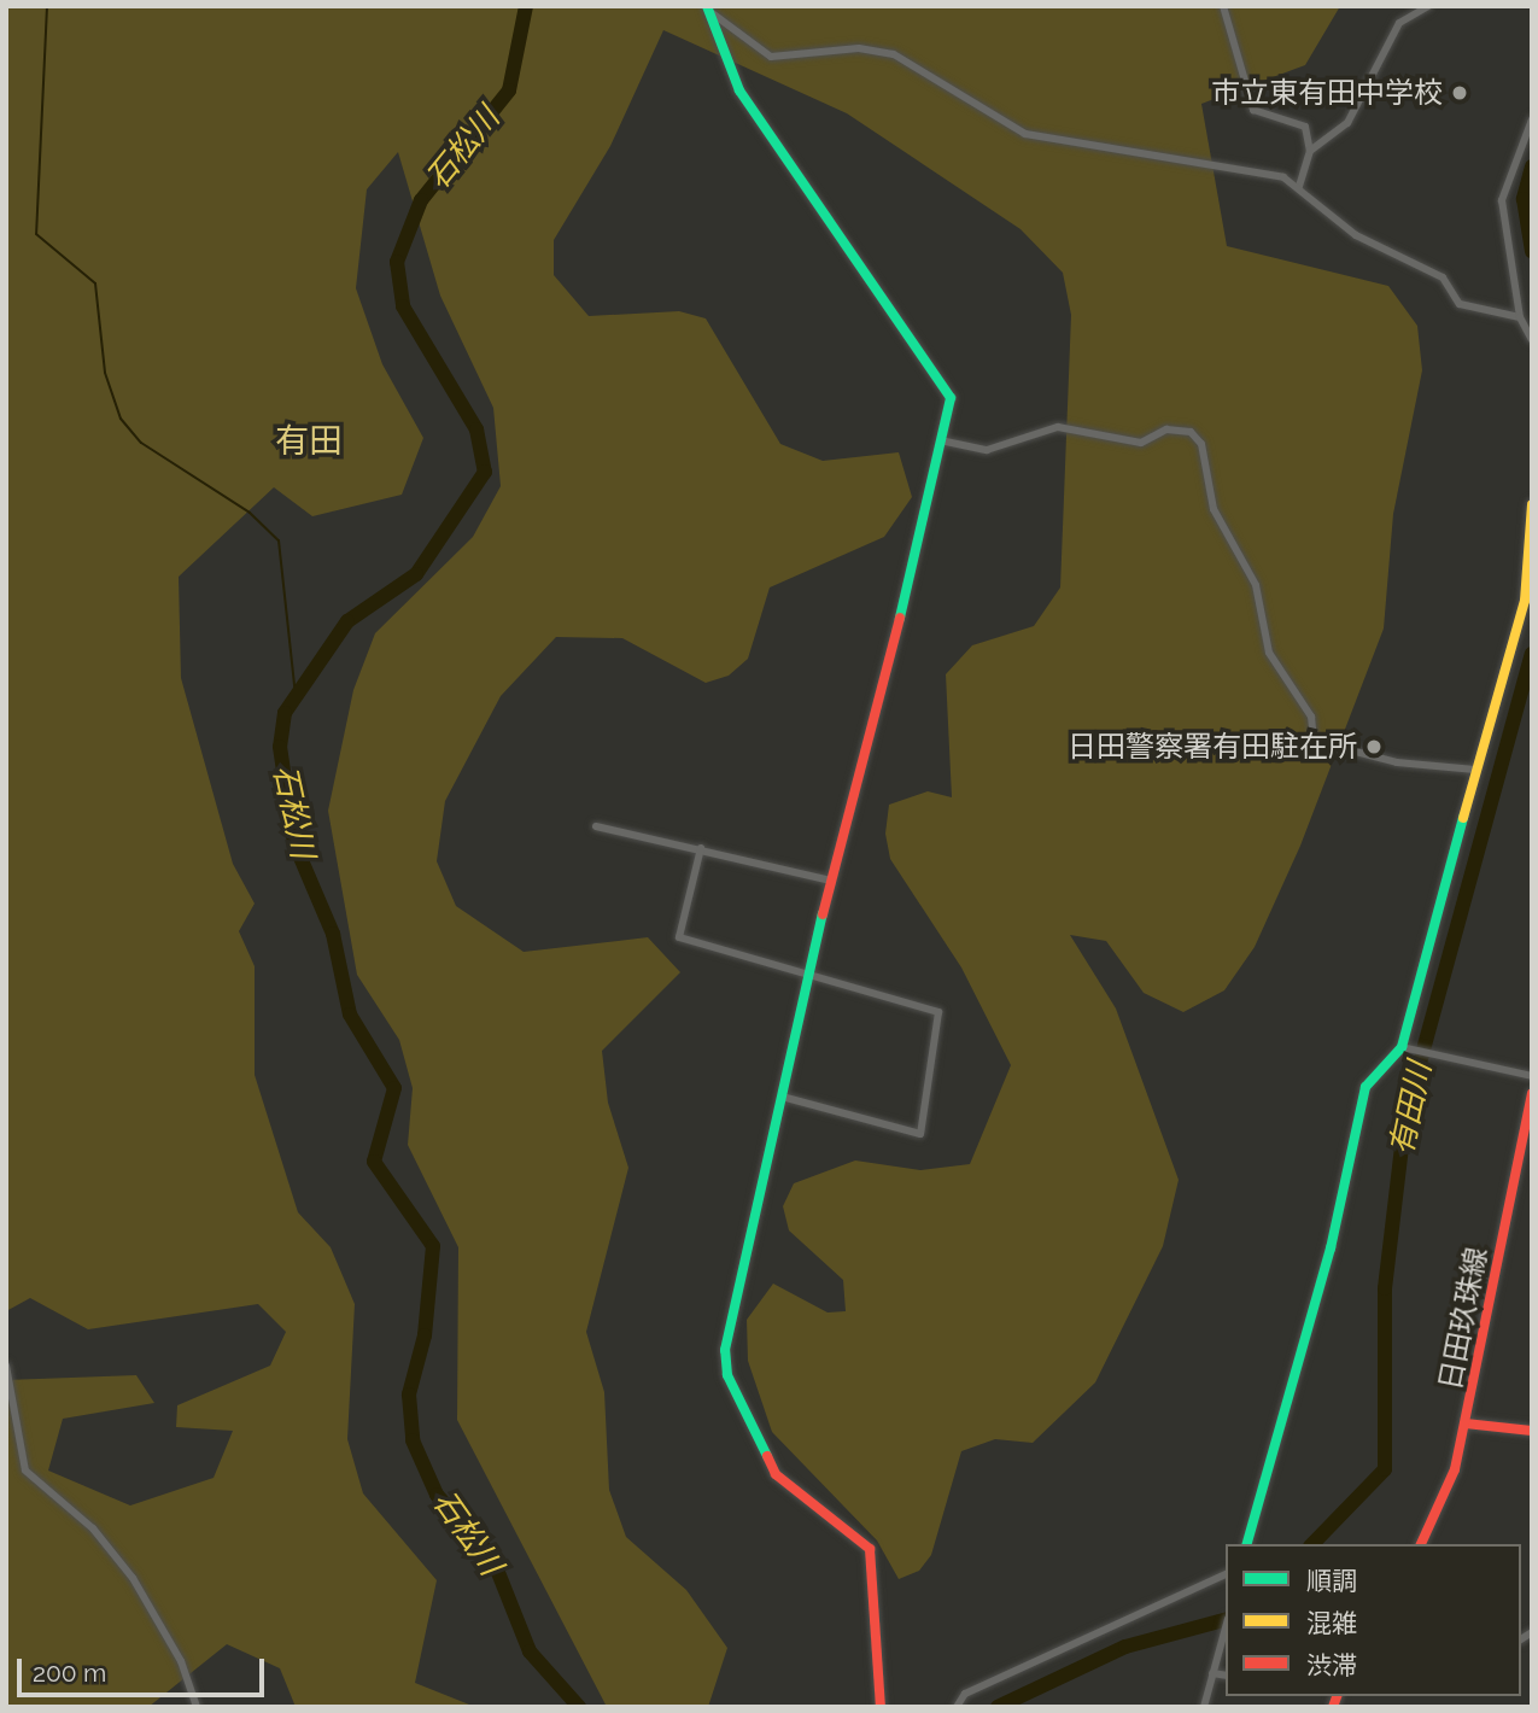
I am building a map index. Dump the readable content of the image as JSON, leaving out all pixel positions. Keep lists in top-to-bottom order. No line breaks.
{"streets":{"street":["日田玖珠線"]},"districts":["有田"],"water":["石松川","有田川"],"places":["市立東有田中学校","日田警察署有田駐在所"],"legend":["順調","混雑","渋滞"],"scale_bar":"200 m"}
